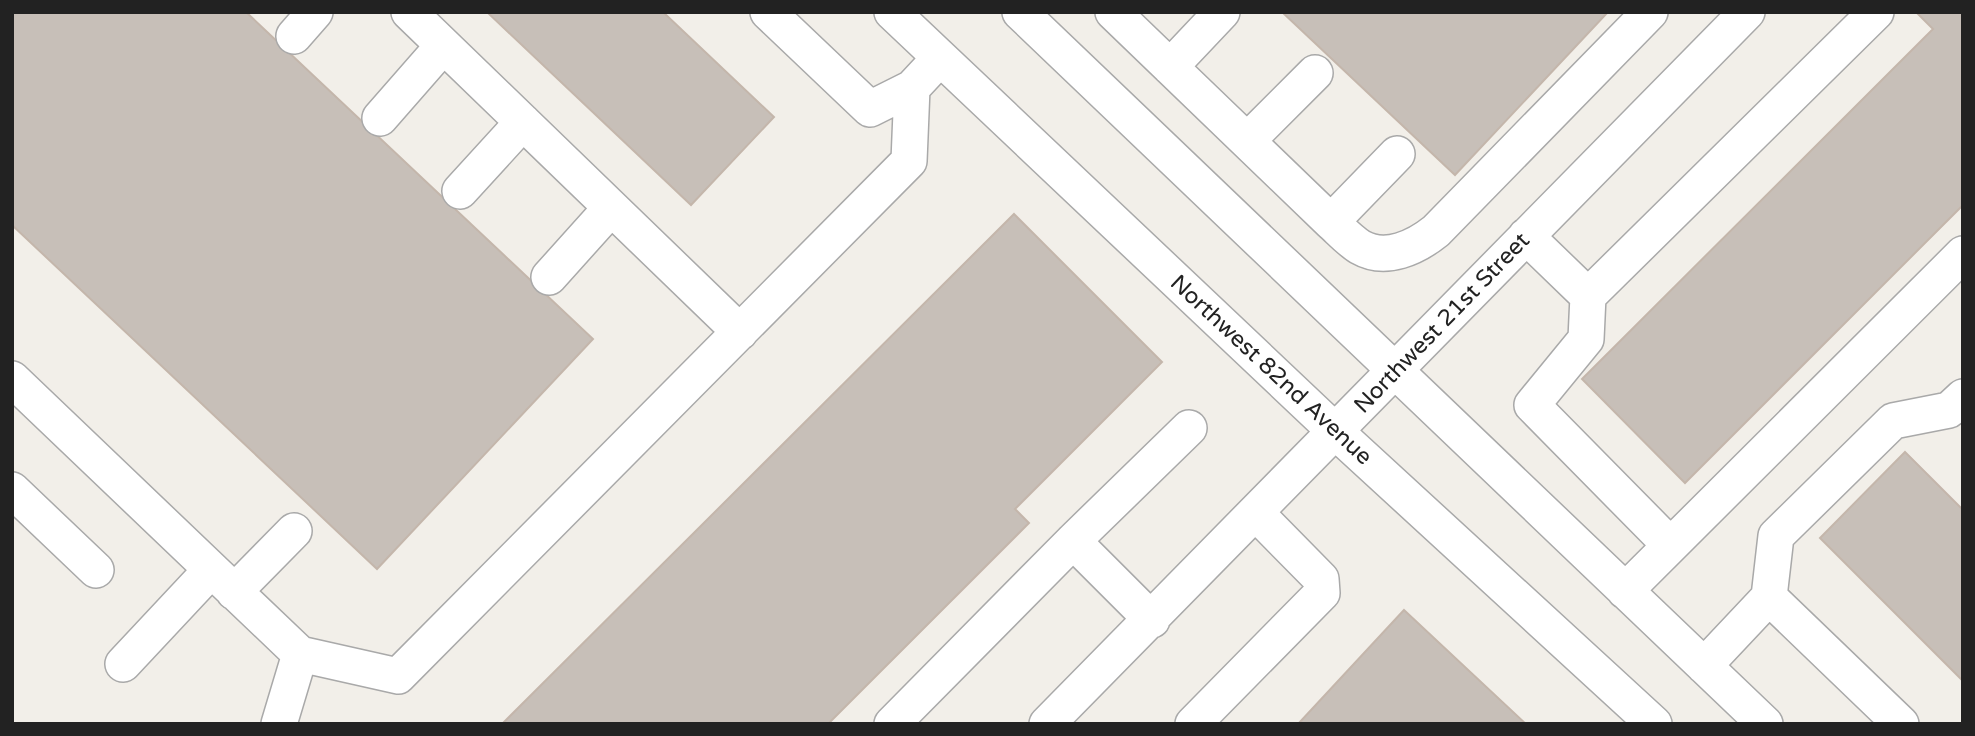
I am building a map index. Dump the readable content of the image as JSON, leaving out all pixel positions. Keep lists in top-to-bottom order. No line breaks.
{"streets":{"street":["Northwest 21st Street","Northwest 82nd Avenue"]},"crossings":[["Northwest 21st Street","Northwest 82nd Avenue"]]}
